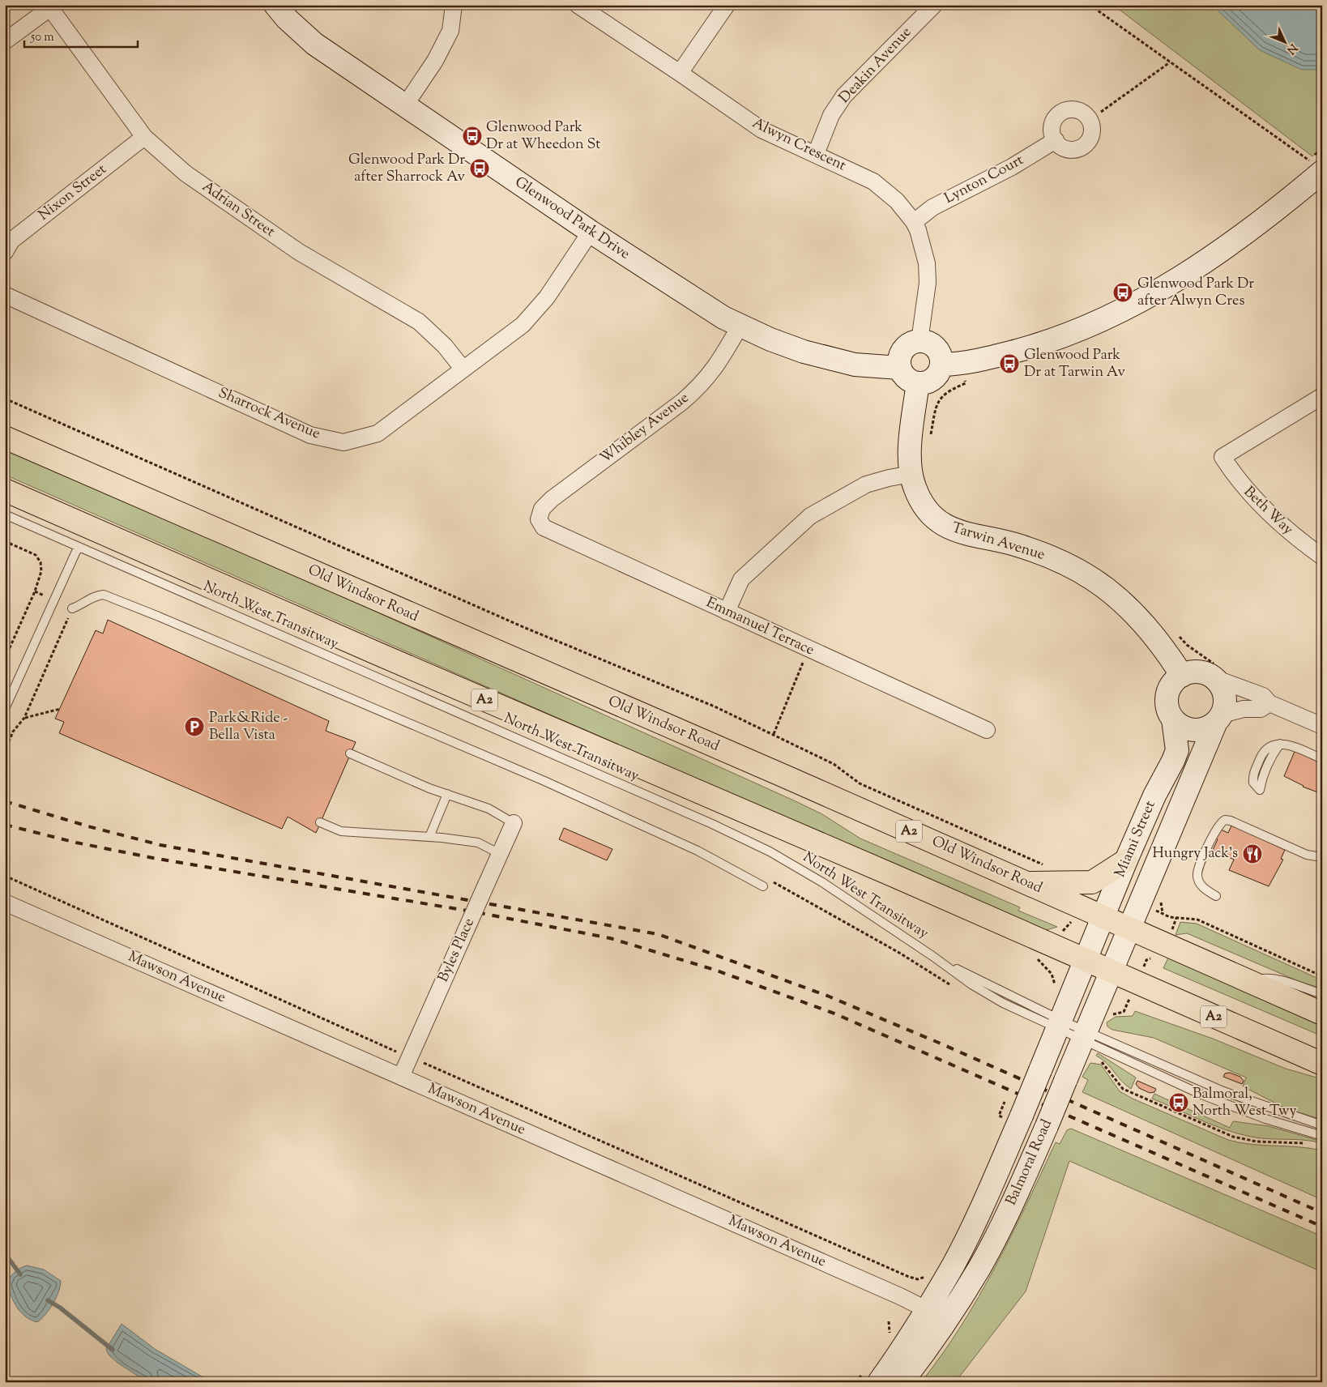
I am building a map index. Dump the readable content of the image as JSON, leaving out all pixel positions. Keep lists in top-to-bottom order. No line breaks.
{"streets":{"highway":["Old Windsor Road","A2"],"street":["Deakin Avenue","Alwyn Crescent","Lynton Court","Nixon Street","Adrian Street","Glenwood Park Drive","Sharrock Avenue","Whibley Avenue","Beth Way","Tarwin Avenue","Emmanuel Terrace","Miami Street","Byles Place","Mawson Avenue","Balmoral Road"],"lane":["North West Transitway"]},"crossings":[["Deakin Avenue","Alwyn Crescent"],["Alwyn Crescent","Lynton Court"],["Alwyn Crescent","Glenwood Park Drive"],["Alwyn Crescent","Tarwin Avenue"],["Nixon Street","Adrian Street"],["Adrian Street","Sharrock Avenue"],["Glenwood Park Drive","Sharrock Avenue"],["Glenwood Park Drive","Whibley Avenue"],["Glenwood Park Drive","Tarwin Avenue"],["Whibley Avenue","Emmanuel Terrace"],["Tarwin Avenue","Miami Street"],["Old Windsor Road","Miami Street"],["Old Windsor Road","Balmoral Road"],["North West Transitway","Balmoral Road"],["A2","Miami Street"],["A2","Balmoral Road"],["Miami Street","Balmoral Road"],["Byles Place","Mawson Avenue"],["Mawson Avenue","Balmoral Road"]],"places":{"bus stop":["Glenwood Park Dr at Wheedon St","Glenwood Park Dr after Sharrock Av","Glenwood Park Dr after Alwyn Cres","Glenwood Park Dr at Tarwin Av","Balmoral, North West Twy"],"parking":["Park&Ride - Bella Vista"],"restaurant":["Hungry Jack's"]},"scale_bar":"50 m","north":"bottom right"}
